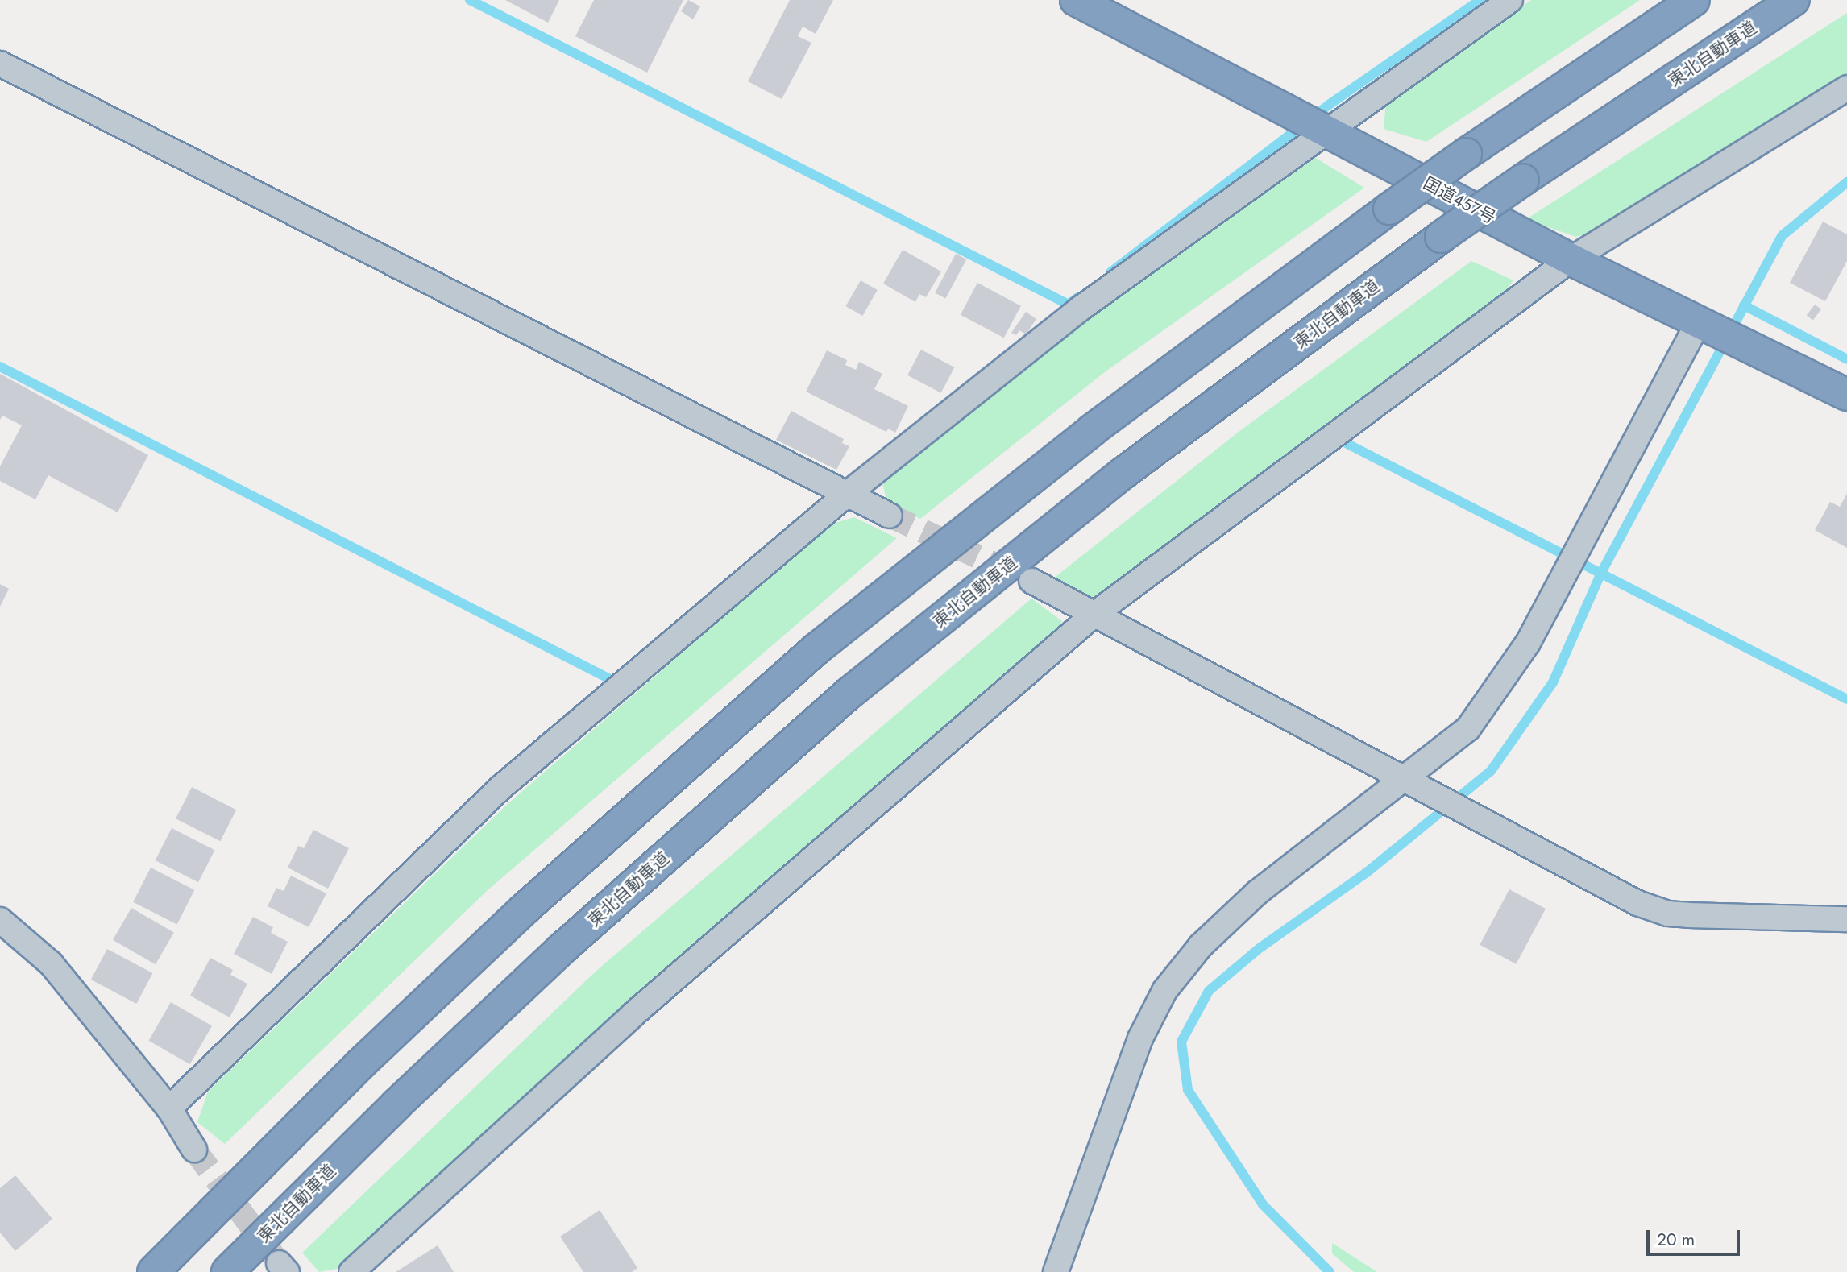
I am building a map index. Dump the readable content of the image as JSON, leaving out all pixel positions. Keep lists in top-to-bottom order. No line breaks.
{"streets":{"highway":["東北自動車道","国道457号"]},"scale_bar":"20 m"}
